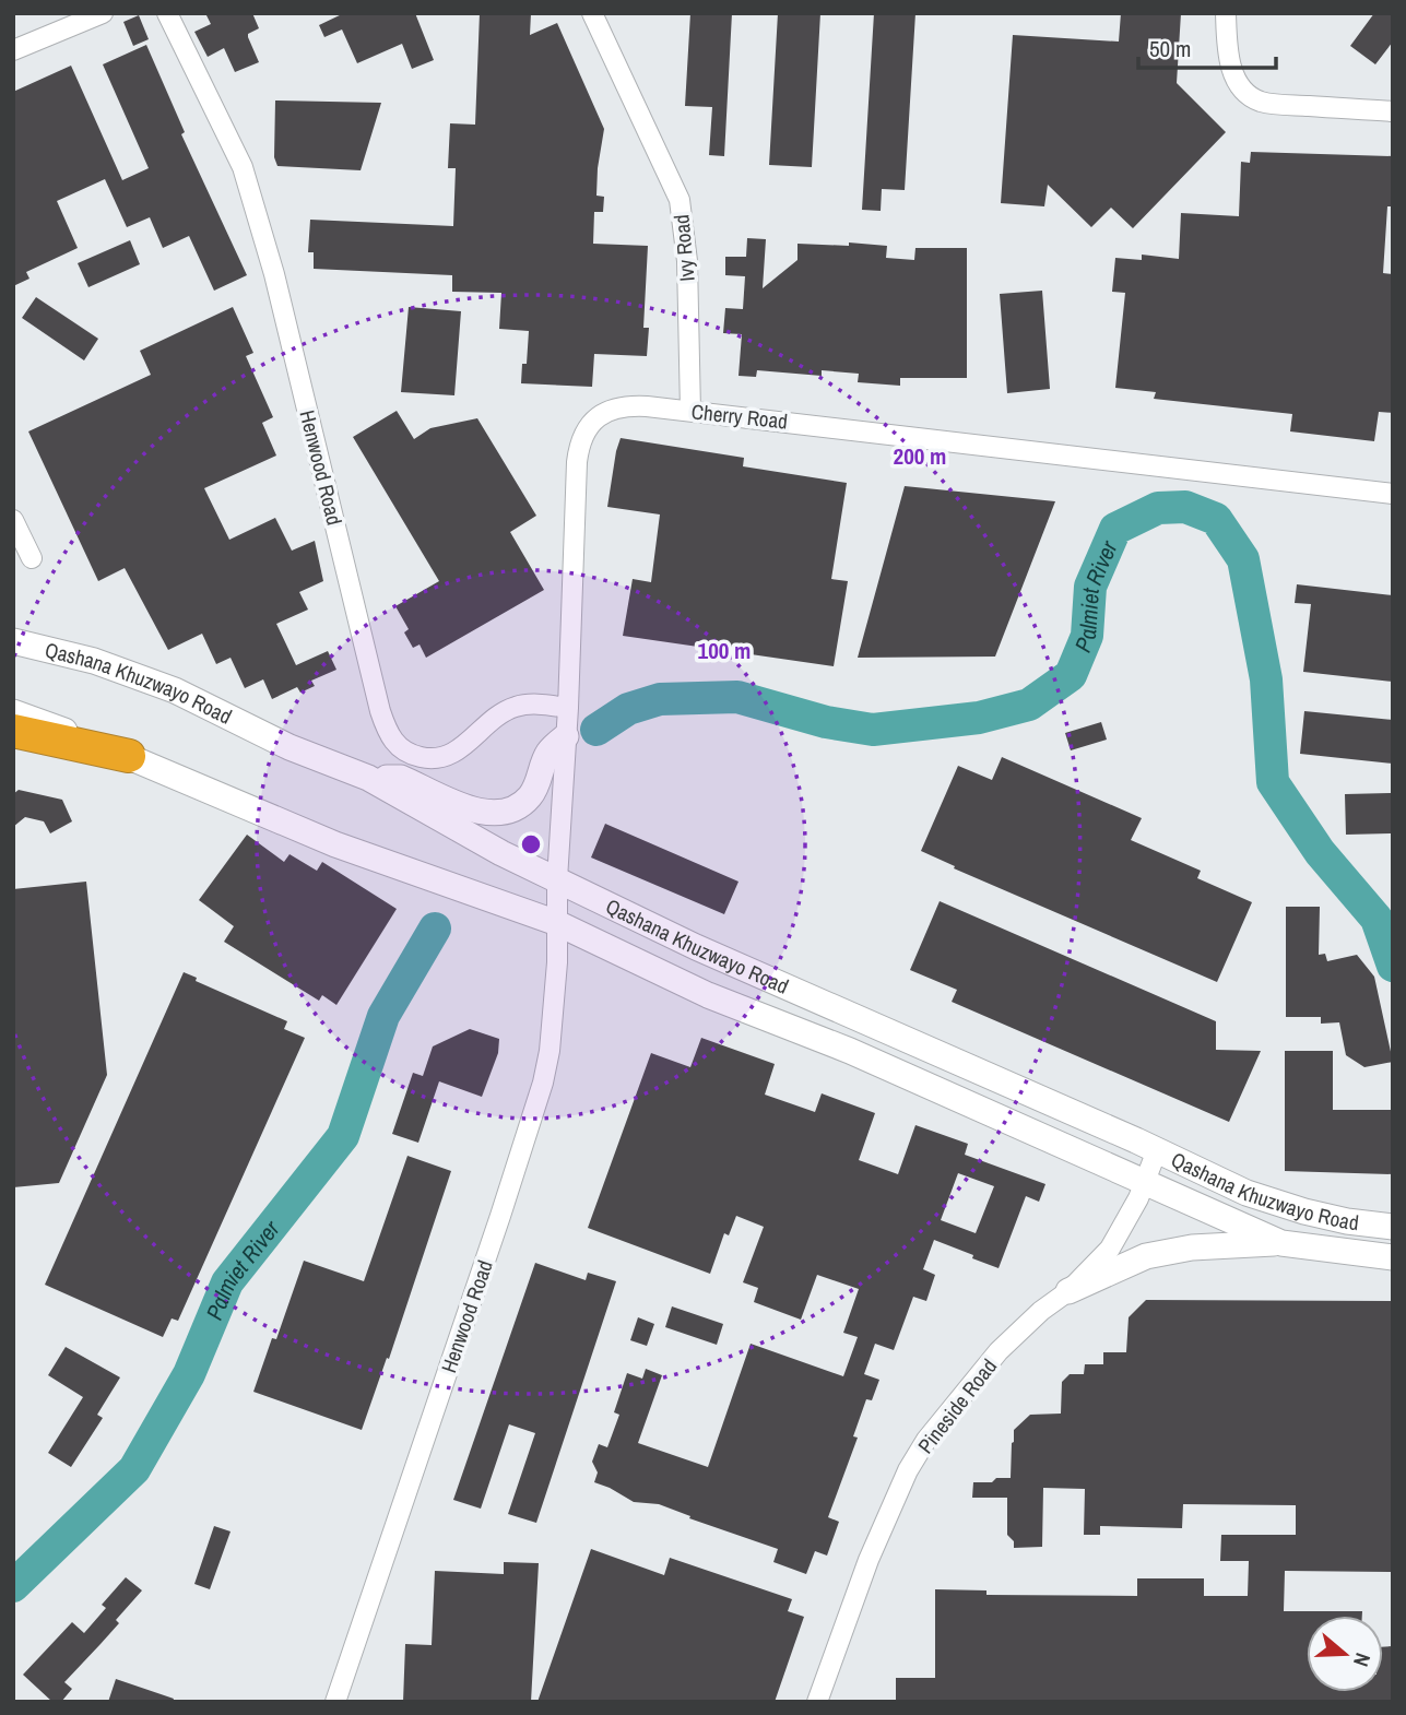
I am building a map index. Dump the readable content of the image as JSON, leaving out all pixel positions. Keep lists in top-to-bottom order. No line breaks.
{"streets":{"main road":["Qashana Khuzwayo Road"],"street":["Ivy Road","Cherry Road","Henwood Road","Pineside Road"]},"crossings":[["Ivy Road","Cherry Road"],["Cherry Road","Henwood Road"],["Cherry Road","Qashana Khuzwayo Road"],["Henwood Road","Qashana Khuzwayo Road"],["Qashana Khuzwayo Road","Pineside Road"]],"water":["Palmiet River"],"scale_bar":"50 m","north":"right","rings":["200 m","100 m"]}
